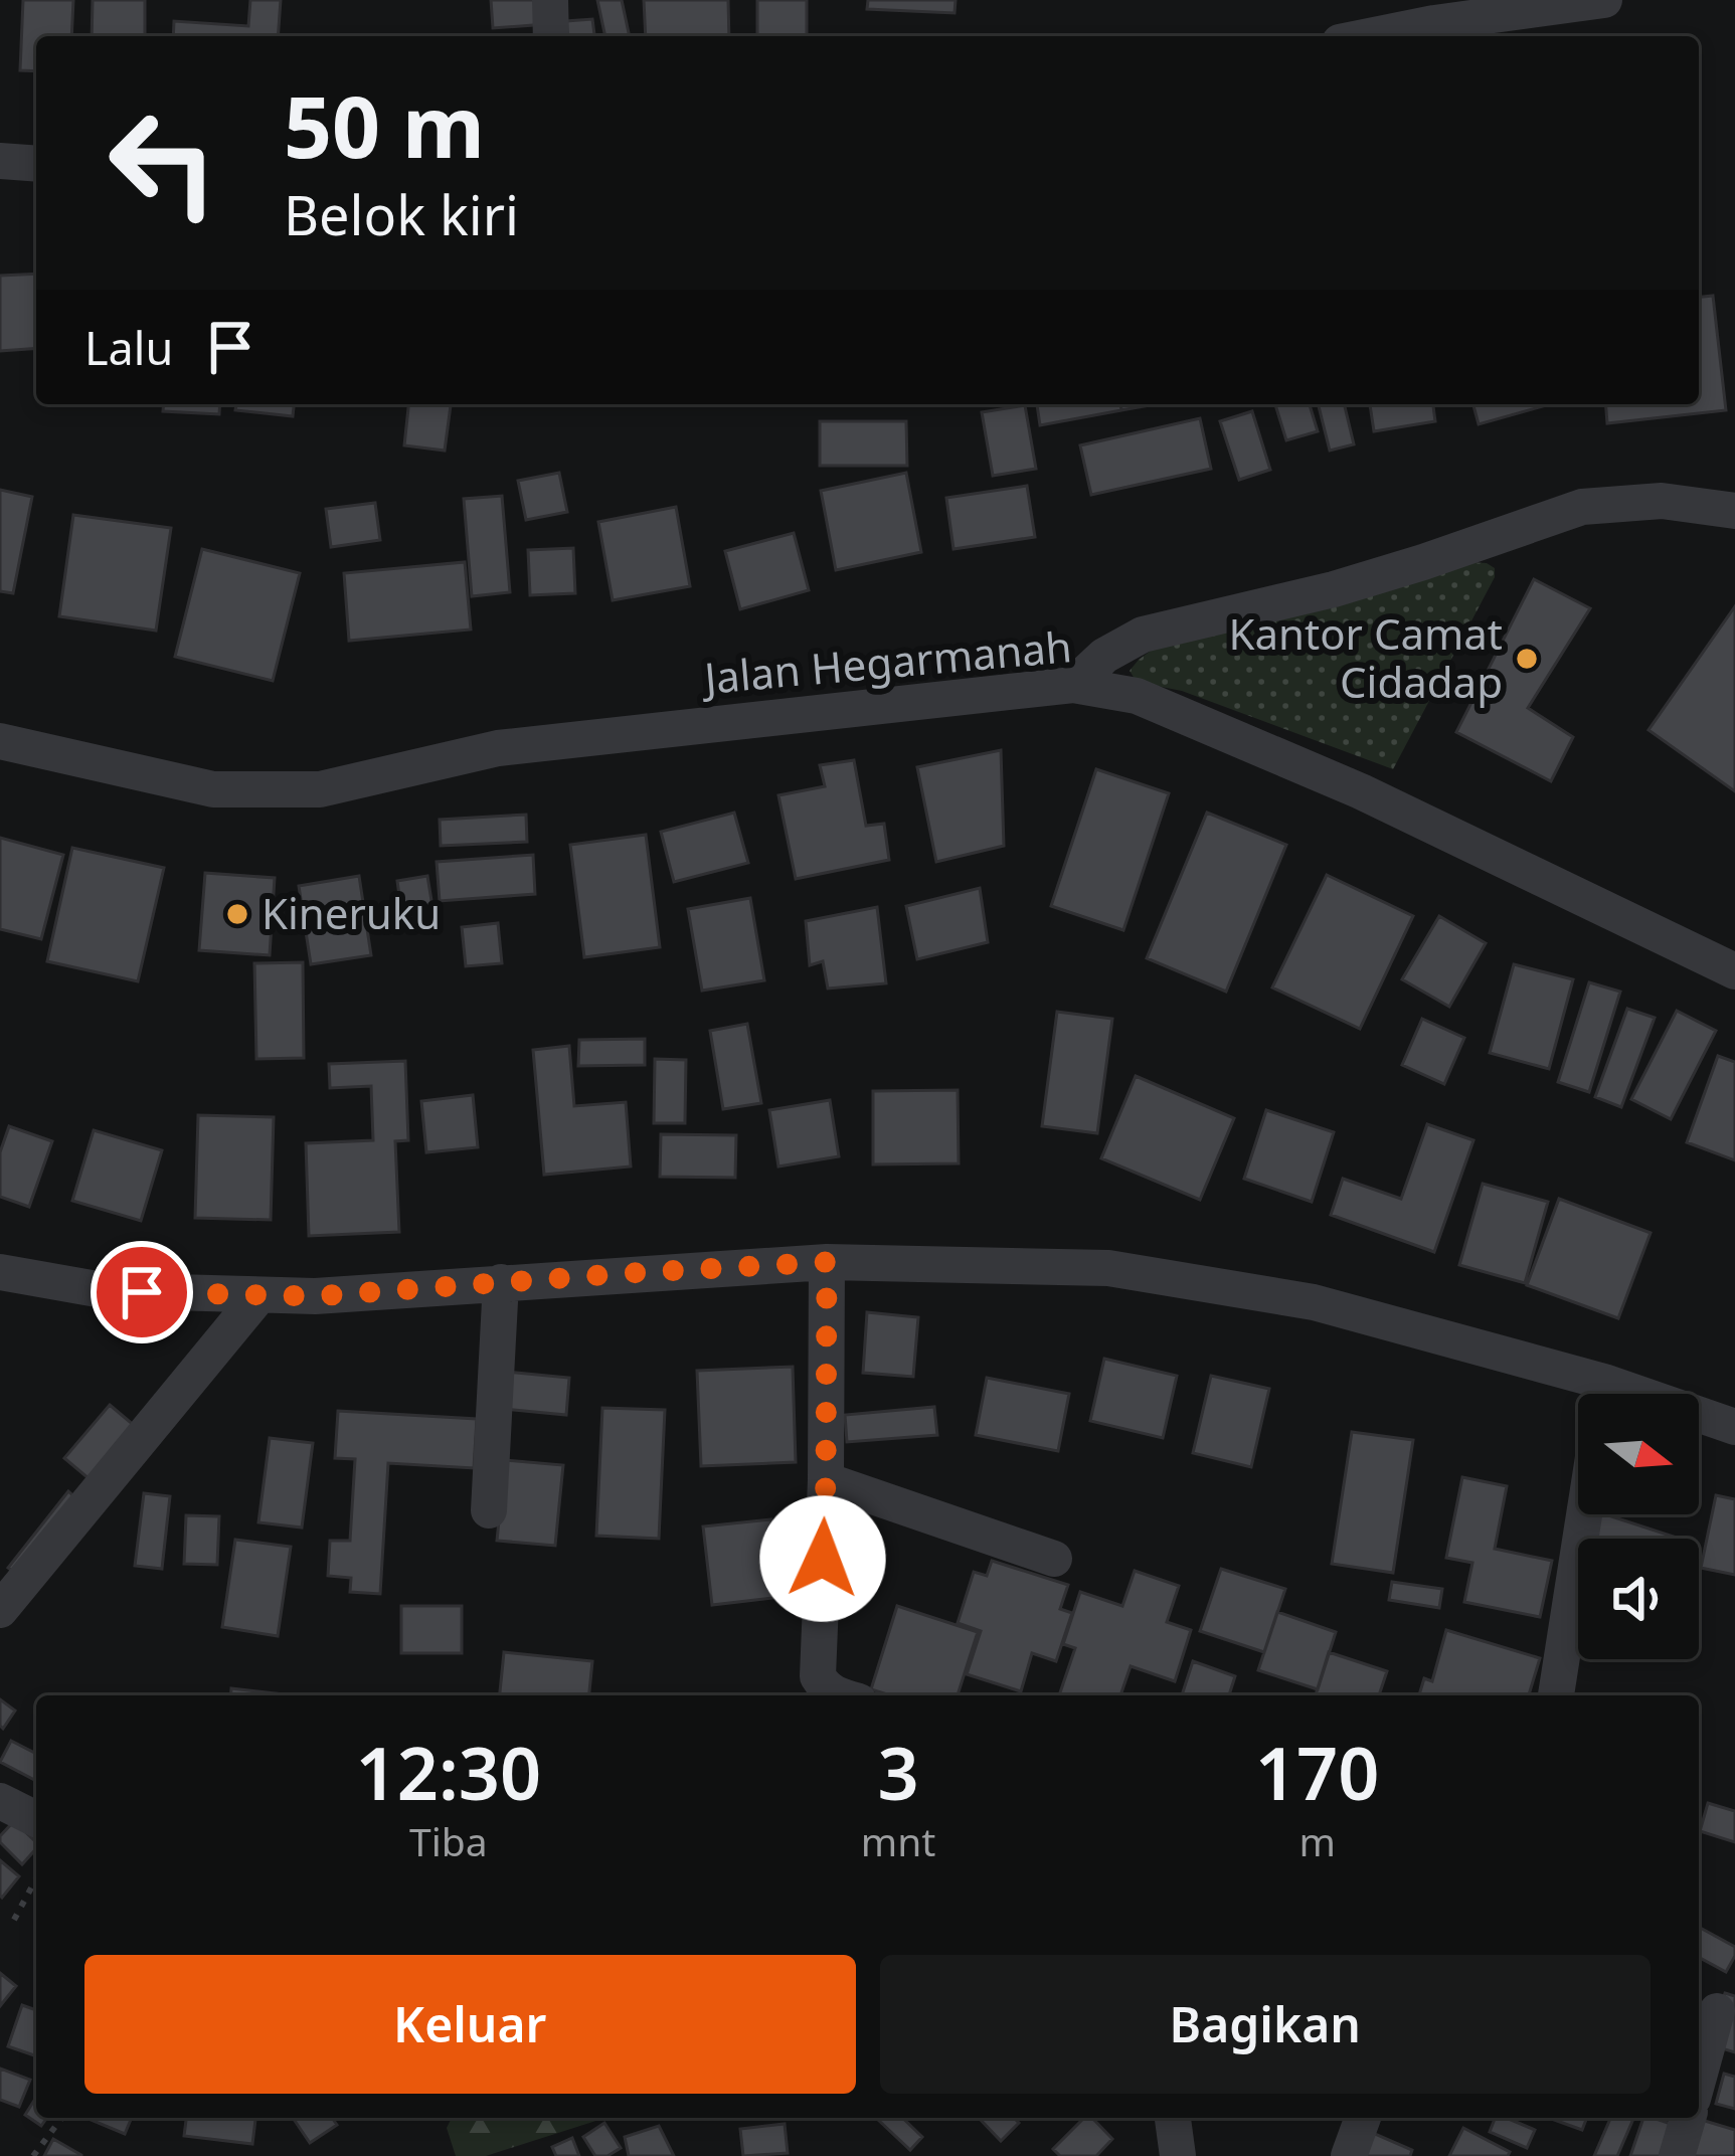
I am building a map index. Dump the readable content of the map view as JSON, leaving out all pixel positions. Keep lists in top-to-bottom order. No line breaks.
{"streets":{"street":["Jalan Hegarmanah"]},"places":["Kantor Camat Cidadap","Kineruku"],"north":"right","page":{"turn":["50 m","Belok kiri"],"then":"Lalu","eta":["12:30","Tiba","3","mnt","170","m"],"buttons":["Keluar","Bagikan"]}}
